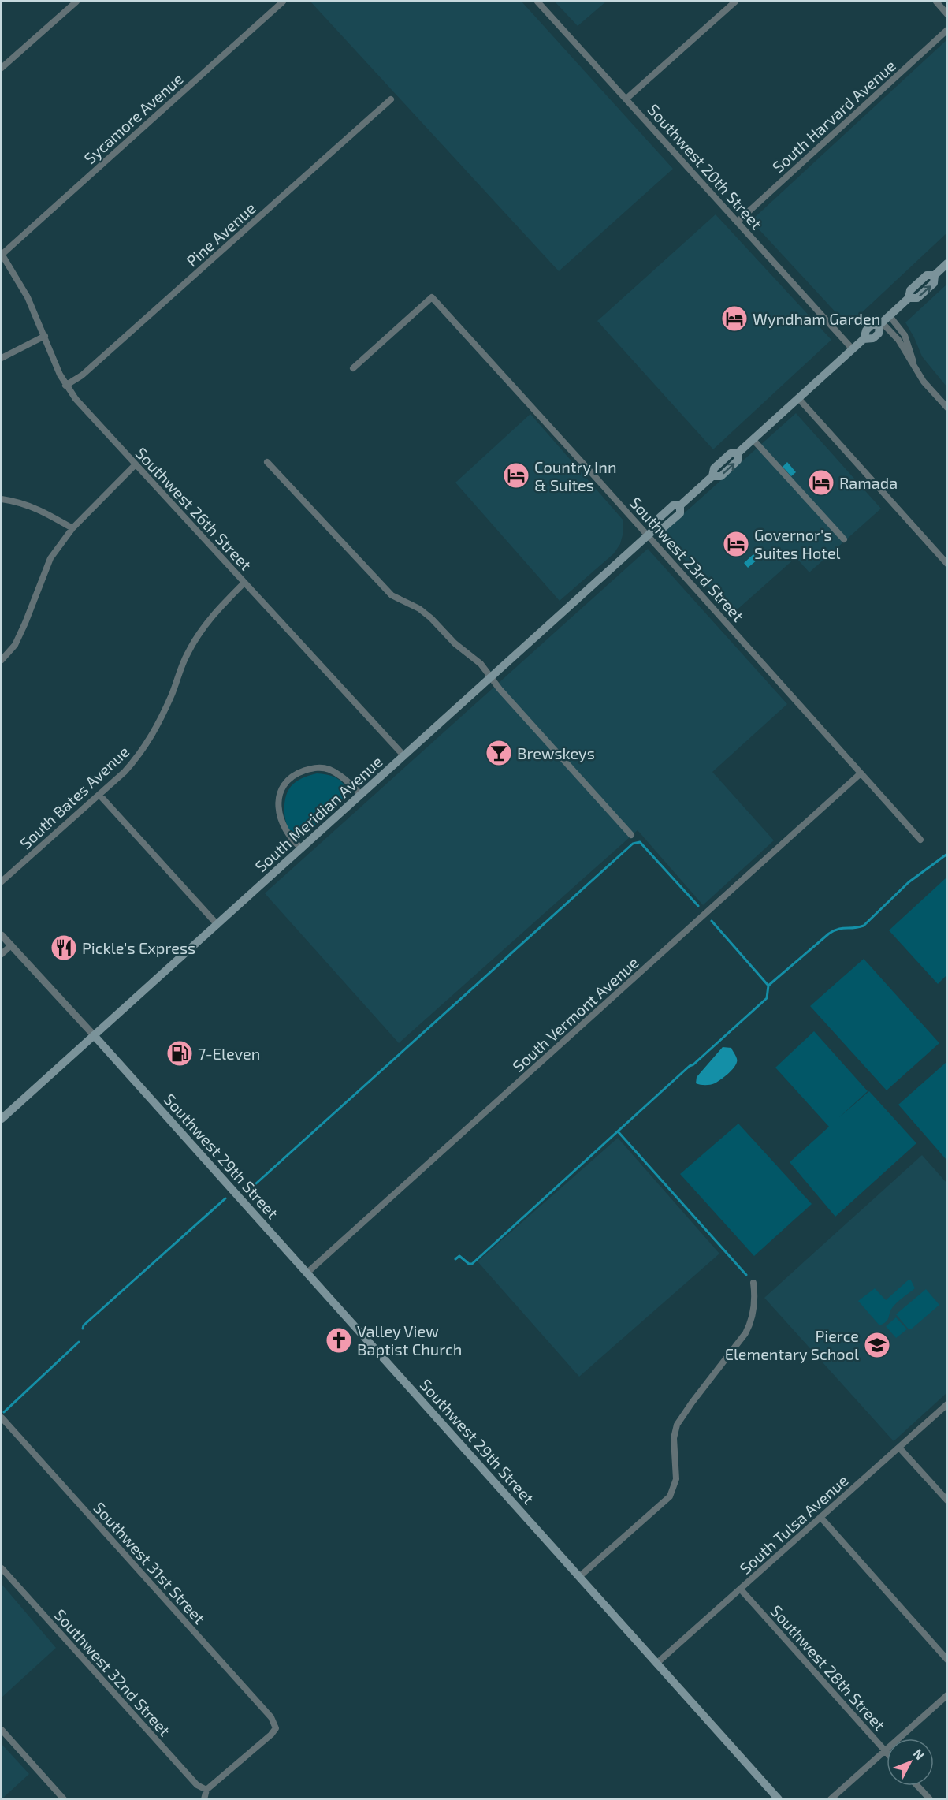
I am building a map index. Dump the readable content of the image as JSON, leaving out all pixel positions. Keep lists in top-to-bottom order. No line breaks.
{"streets":{"main road":["South Meridian Avenue","Southwest 29th Street"],"street":["South Harvard Avenue","Sycamore Avenue","Southwest 20th Street","Pine Avenue","Southwest 26th Street","Southwest 23rd Street","South Bates Avenue","South Vermont Avenue","South Tulsa Avenue","Southwest 31st Street","Southwest 28th Street","Southwest 32nd Street"]},"crossings":[["South Harvard Avenue","Southwest 20th Street"],["Sycamore Avenue","Southwest 26th Street"],["Southwest 20th Street","South Meridian Avenue"],["Pine Avenue","Southwest 26th Street"],["Southwest 26th Street","South Bates Avenue"],["Southwest 26th Street","South Meridian Avenue"],["Southwest 23rd Street","South Meridian Avenue"],["Southwest 23rd Street","South Vermont Avenue"],["South Meridian Avenue","Southwest 29th Street"],["South Vermont Avenue","Southwest 29th Street"],["Southwest 29th Street","South Tulsa Avenue"],["South Tulsa Avenue","Southwest 28th Street"],["Southwest 31st Street","Southwest 32nd Street"]],"places":{"hotel":["Wyndham Garden","Country Inn & Suites","Ramada","Governor's Suites Hotel"],"bar":["Brewskeys"],"restaurant":["Pickle's Express"],"fuel station":["7-Eleven"],"church":["Valley View Baptist Church"],"school or university":["Pierce Elementary School"]},"north":"top right"}
